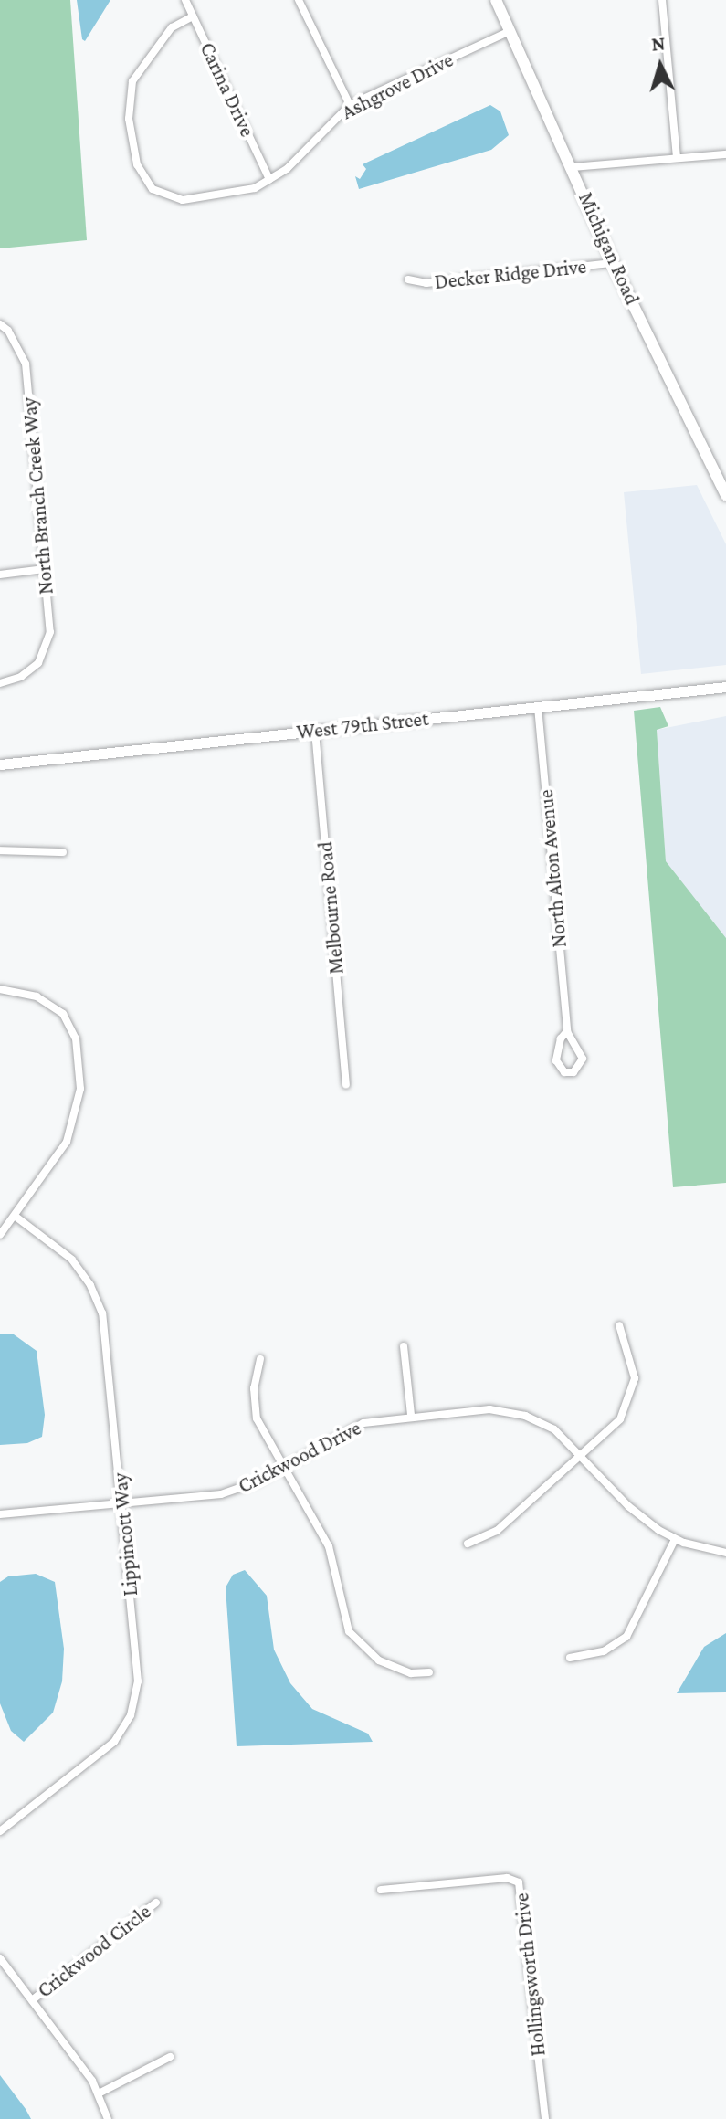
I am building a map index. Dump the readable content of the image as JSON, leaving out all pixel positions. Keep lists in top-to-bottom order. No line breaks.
{"streets":{"main road":["Michigan Road","West 79th Street"],"street":["Ashgrove Drive","Carina Drive","Decker Ridge Drive","North Branch Creek Way","North Alton Avenue","Melbourne Road","Crickwood Drive","Lippincott Way","Crickwood Circle","Hollingsworth Drive"]},"crossings":[["Ashgrove Drive","Carina Drive"],["Ashgrove Drive","Michigan Road"],["Michigan Road","Decker Ridge Drive"],["West 79th Street","North Alton Avenue"],["West 79th Street","Melbourne Road"],["Crickwood Drive","Lippincott Way"]],"north":"top"}
